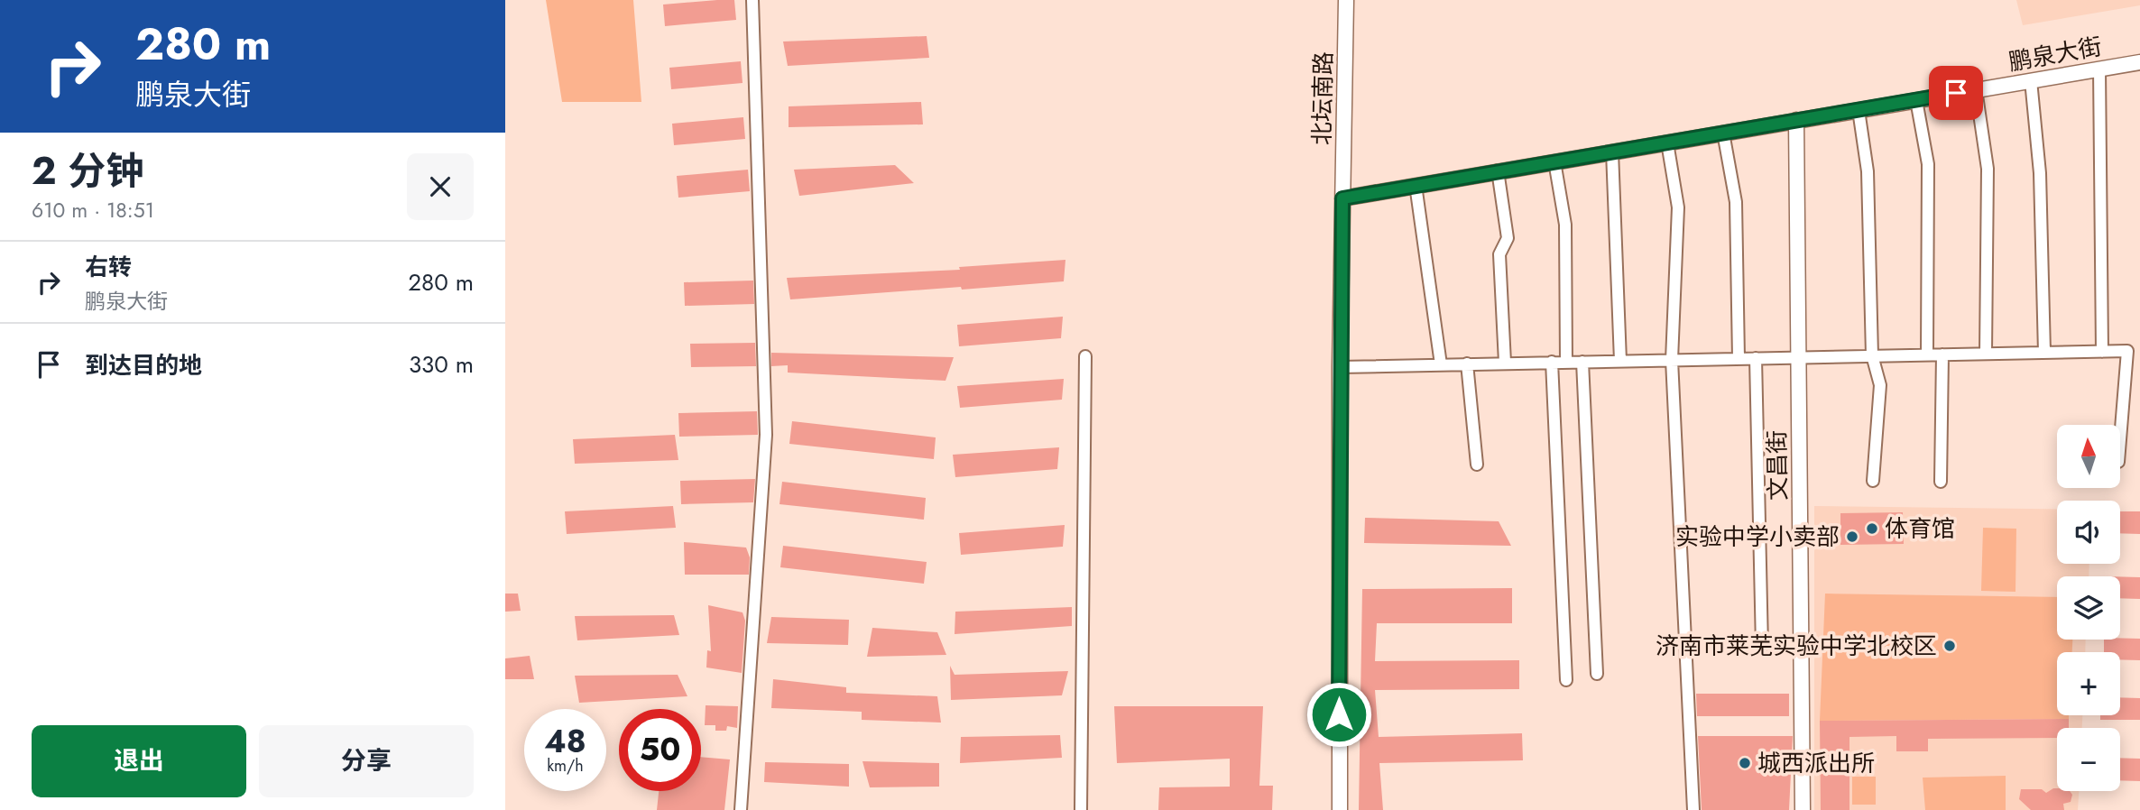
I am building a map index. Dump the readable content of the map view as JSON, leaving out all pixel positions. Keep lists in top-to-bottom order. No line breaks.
{"streets":{"main road":["鹏泉大街","北坛南路","文昌街"]},"crossings":[["鹏泉大街","北坛南路"],["鹏泉大街","文昌街"]],"places":["体育馆","实验中学小卖部","济南市莱芜实验中学北校区","城西派出所"],"north":"top","page":{"turn":["280 m","鹏泉大街"],"heading":["2 分钟","610 m · 18:51"],"list":[{"name":"右转","note":"鹏泉大街","value":"280 m"},{"name":"到达目的地","value":"330 m"}],"map_buttons":["+","−"],"speed":"48 km/h","limit":"50","buttons":["退出","分享"]}}
